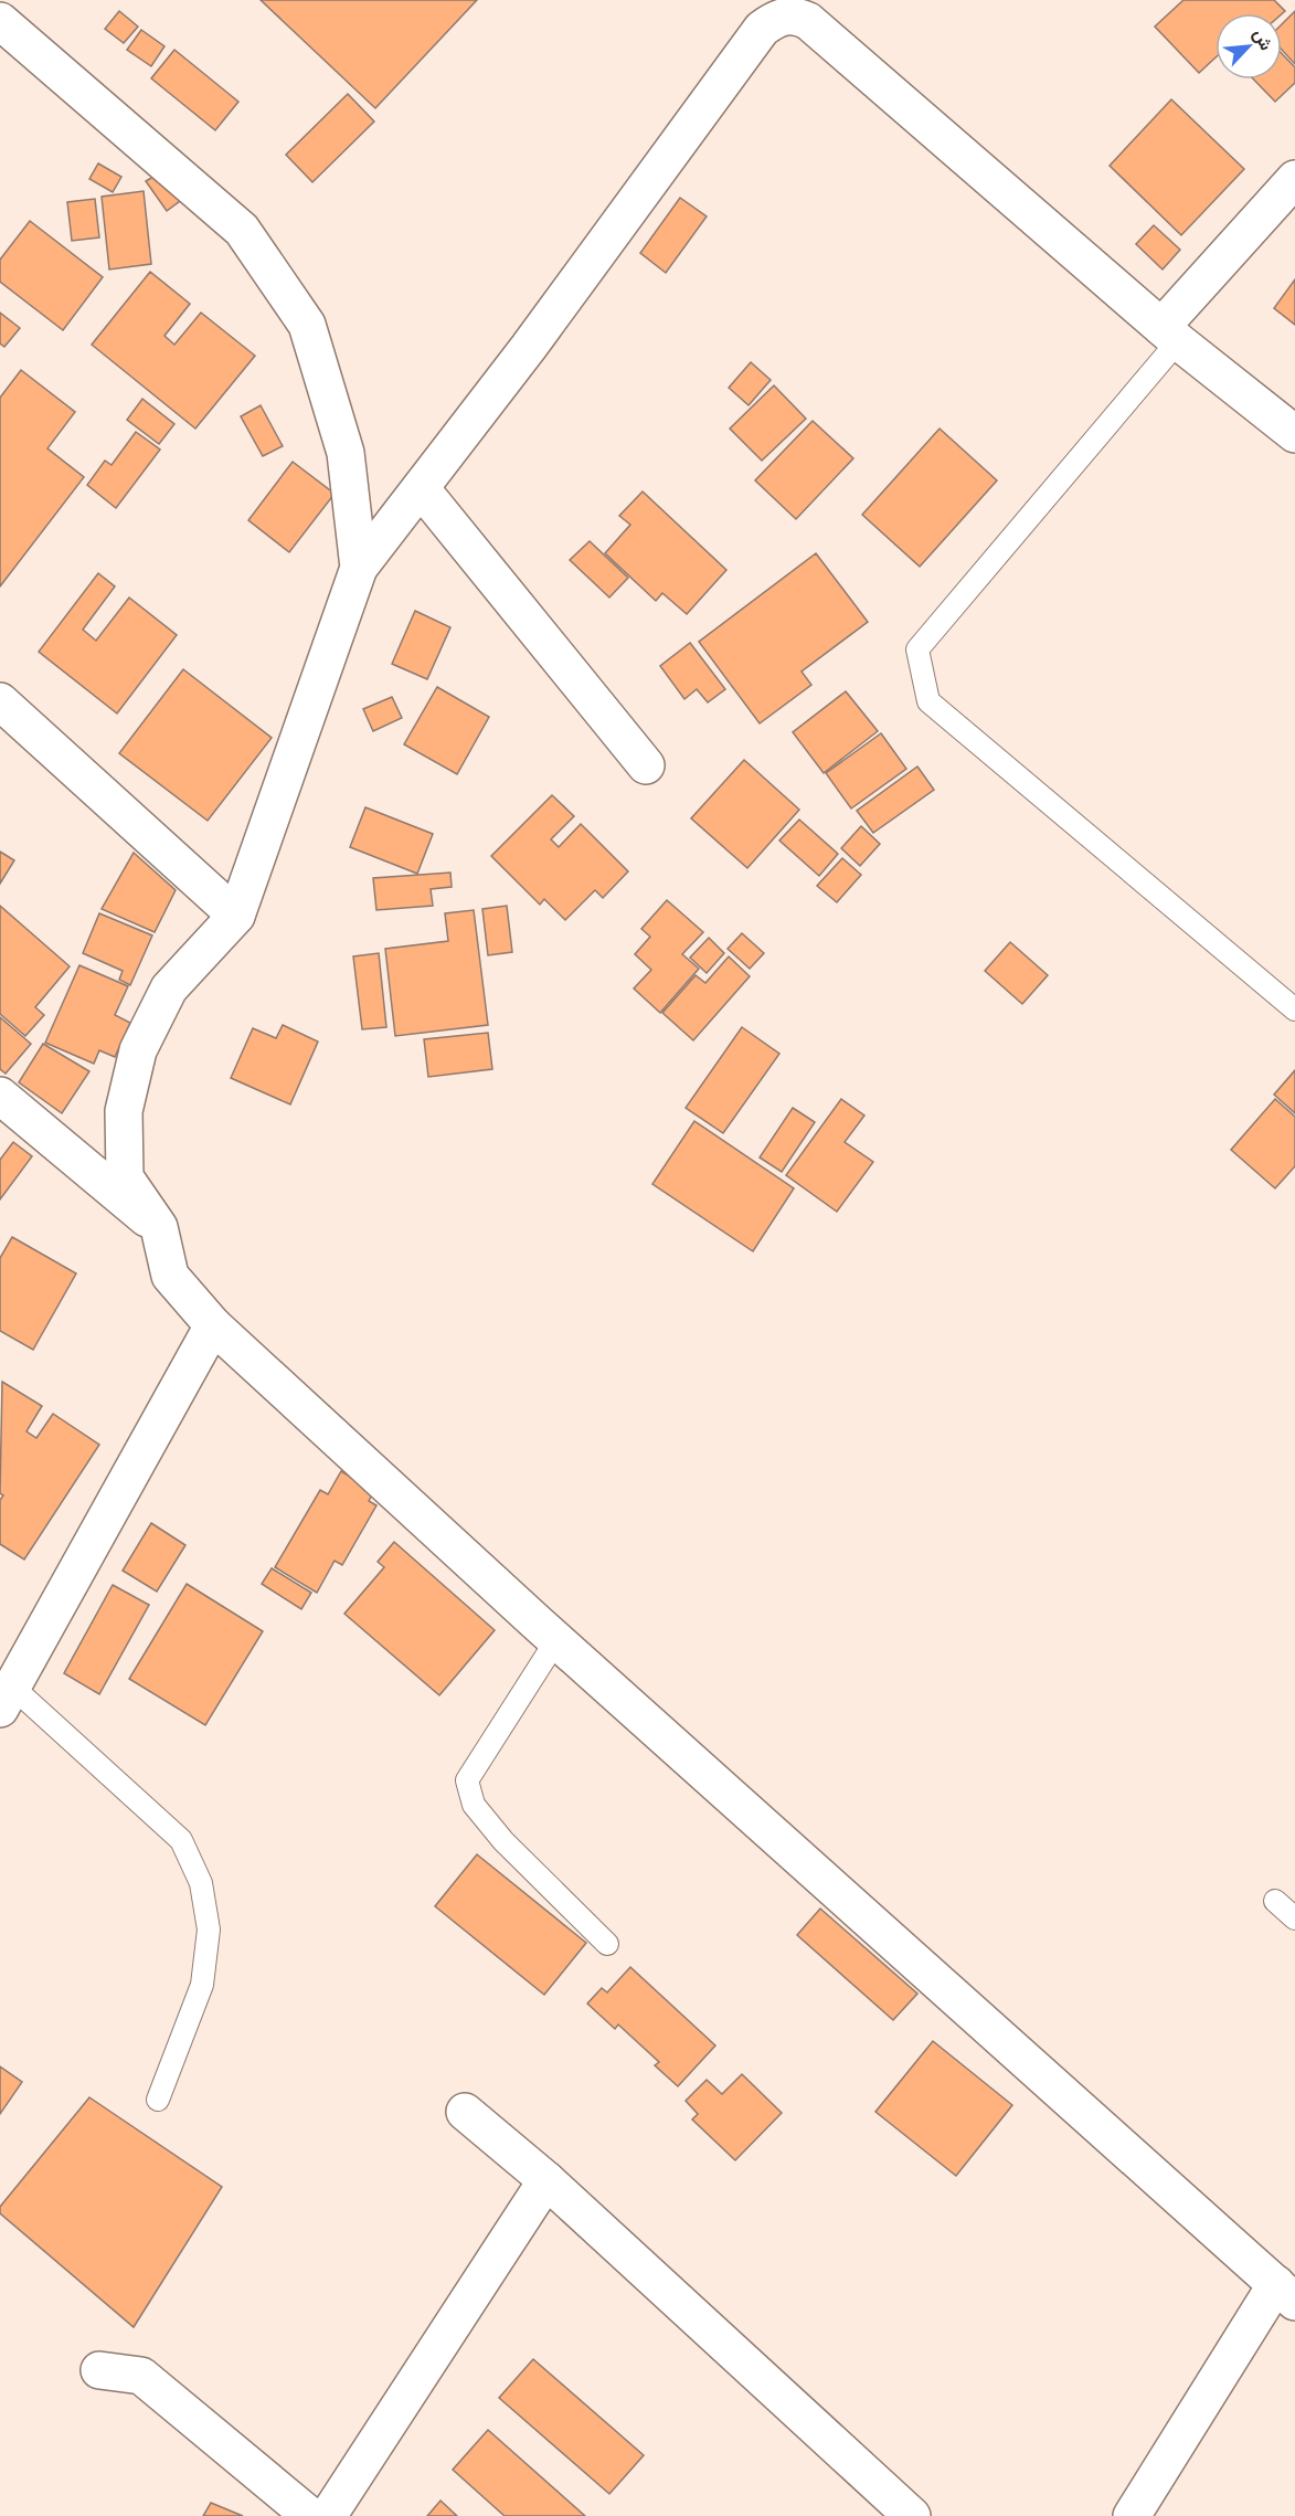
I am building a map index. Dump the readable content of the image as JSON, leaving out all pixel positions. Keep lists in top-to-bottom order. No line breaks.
{"north":"top right"}
